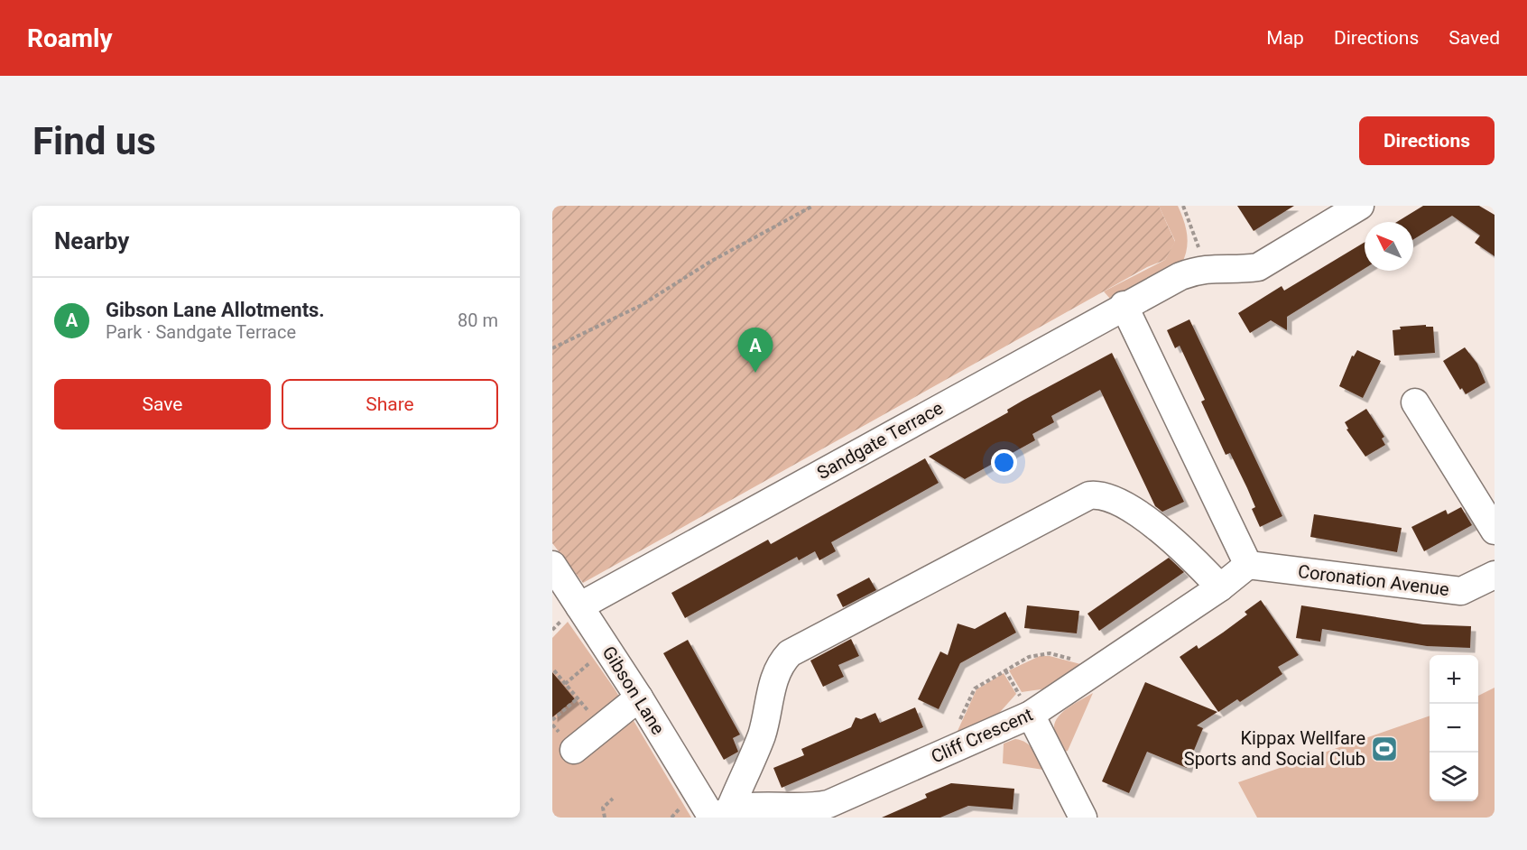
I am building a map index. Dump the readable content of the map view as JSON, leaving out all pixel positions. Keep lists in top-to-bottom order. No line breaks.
{"streets":{"street":["Sandgate Terrace","Coronation Avenue","Gibson Lane","Cliff Crescent"]},"crossings":[["Sandgate Terrace","Gibson Lane"],["Coronation Avenue","Cliff Crescent"],["Gibson Lane","Cliff Crescent"]],"places":{"sports":["Kippax Wellfare Sports and Social Club"]},"north":"top left","page":{"header":"Roamly","nav":["Map","Directions","Saved"],"buttons":["Directions",["Save","Share"]],"title":"Find us","heading":"Nearby","list":[{"mark":"A","name":"Gibson Lane Allotments.","note":"Park · Sandgate Terrace","value":"80 m"}],"pins":"A","map_buttons":["+","−"]}}
